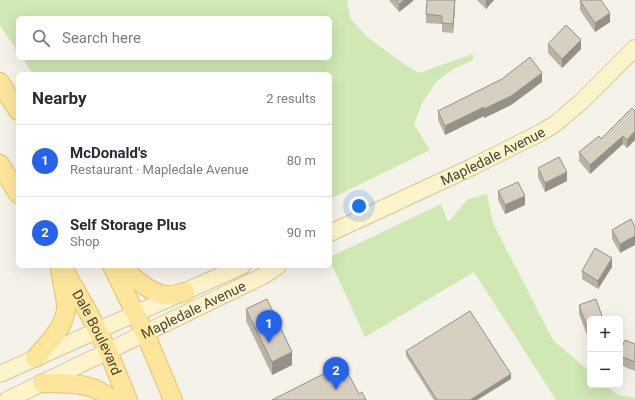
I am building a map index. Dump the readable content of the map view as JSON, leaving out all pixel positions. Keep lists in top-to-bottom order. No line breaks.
{"streets":{"main road":["Dale Boulevard"],"street":["Mapledale Avenue"]},"crossings":[["Mapledale Avenue","Dale Boulevard"]],"page":{"search":"Search here","heading":["Nearby","2 results"],"list":[{"mark":"1","name":"McDonald's","note":"Restaurant · Mapledale Avenue","value":"80 m"},{"mark":"2","name":"Self Storage Plus","note":"Shop","value":"90 m"}],"pins":["1","2"],"map_buttons":["+","−"]}}
